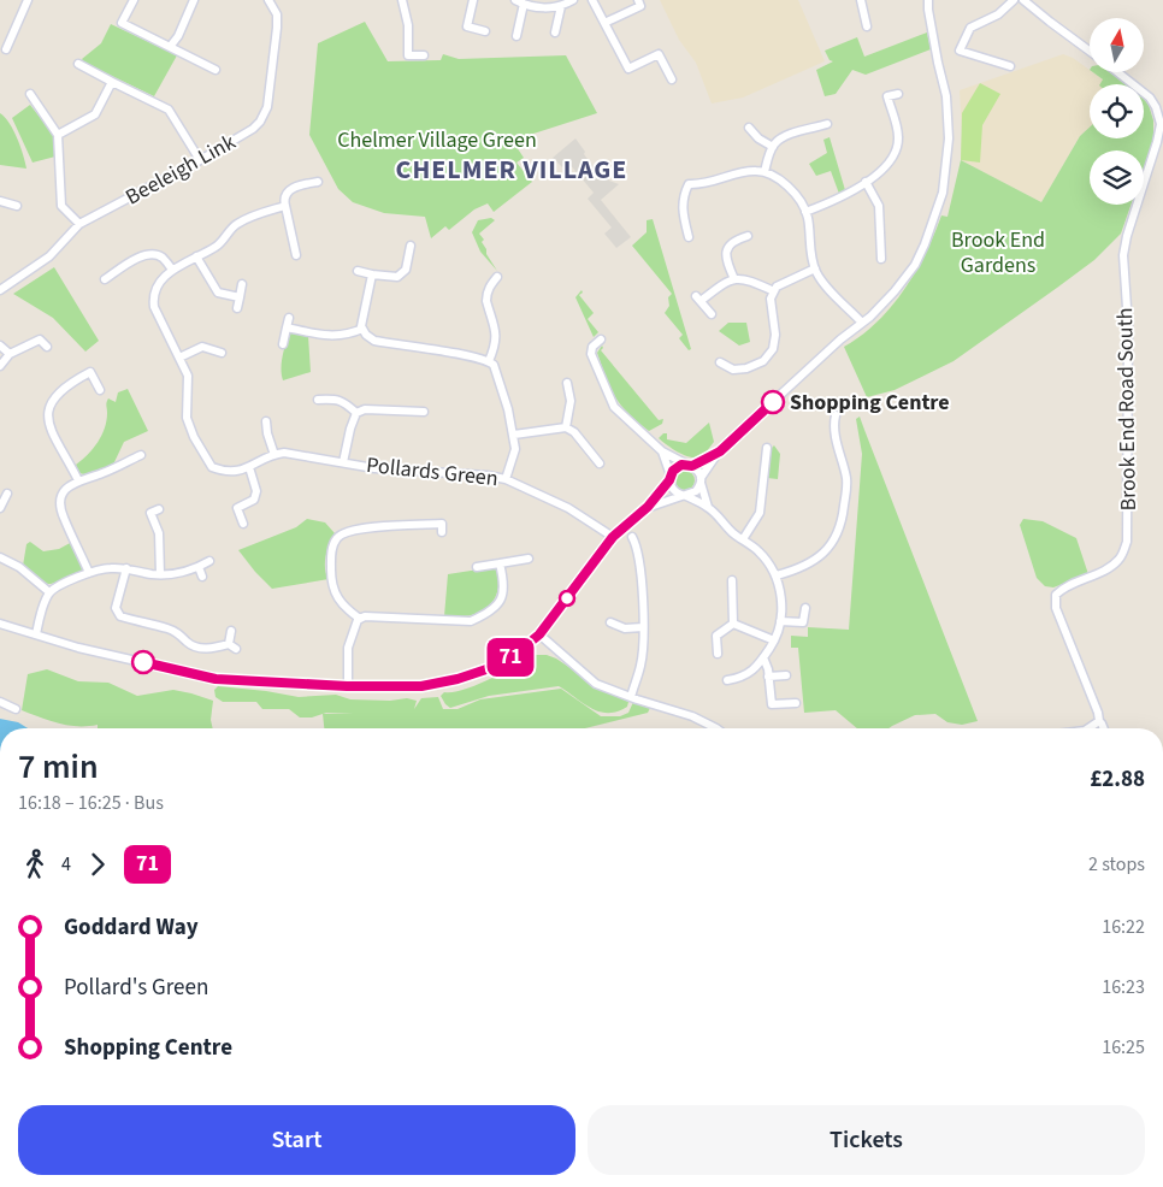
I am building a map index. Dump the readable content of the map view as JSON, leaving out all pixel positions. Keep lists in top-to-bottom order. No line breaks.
{"streets":{"street":["Beeleigh Link","Brook End Road South","Pollards Green"]},"districts":["CHELMER VILLAGE"],"parks":["Chelmer Village Green","Brook End Gardens"],"places":["Shopping Centre"],"lines":["bus line 71"],"north":"top","page":{"on_map":"71","heading":["7 min","16:18 – 16:25 · Bus","£2.88"],"legs":["4","71","2 stops"],"list":[{"name":"Goddard Way","value":"16:22"},{"name":"Pollard's Green","value":"16:23"},{"name":"Shopping Centre","value":"16:25"}],"buttons":["Start","Tickets"]}}
